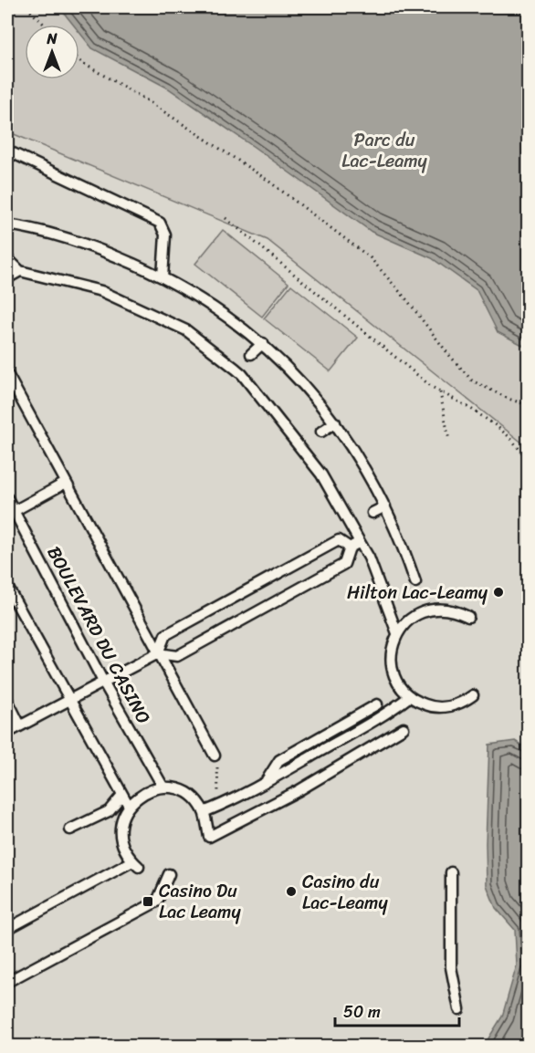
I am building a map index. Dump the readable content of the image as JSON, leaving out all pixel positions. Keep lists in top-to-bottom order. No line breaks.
{"streets":{"lane":["BOULEVARD DU CASINO"]},"parks":["Parc du Lac-Leamy"],"places":{"other":["Hilton Lac-Leamy","Casino du Lac-Leamy"],"transit":["Casino Du Lac Leamy"]},"scale_bar":"50 m","north":"top"}
